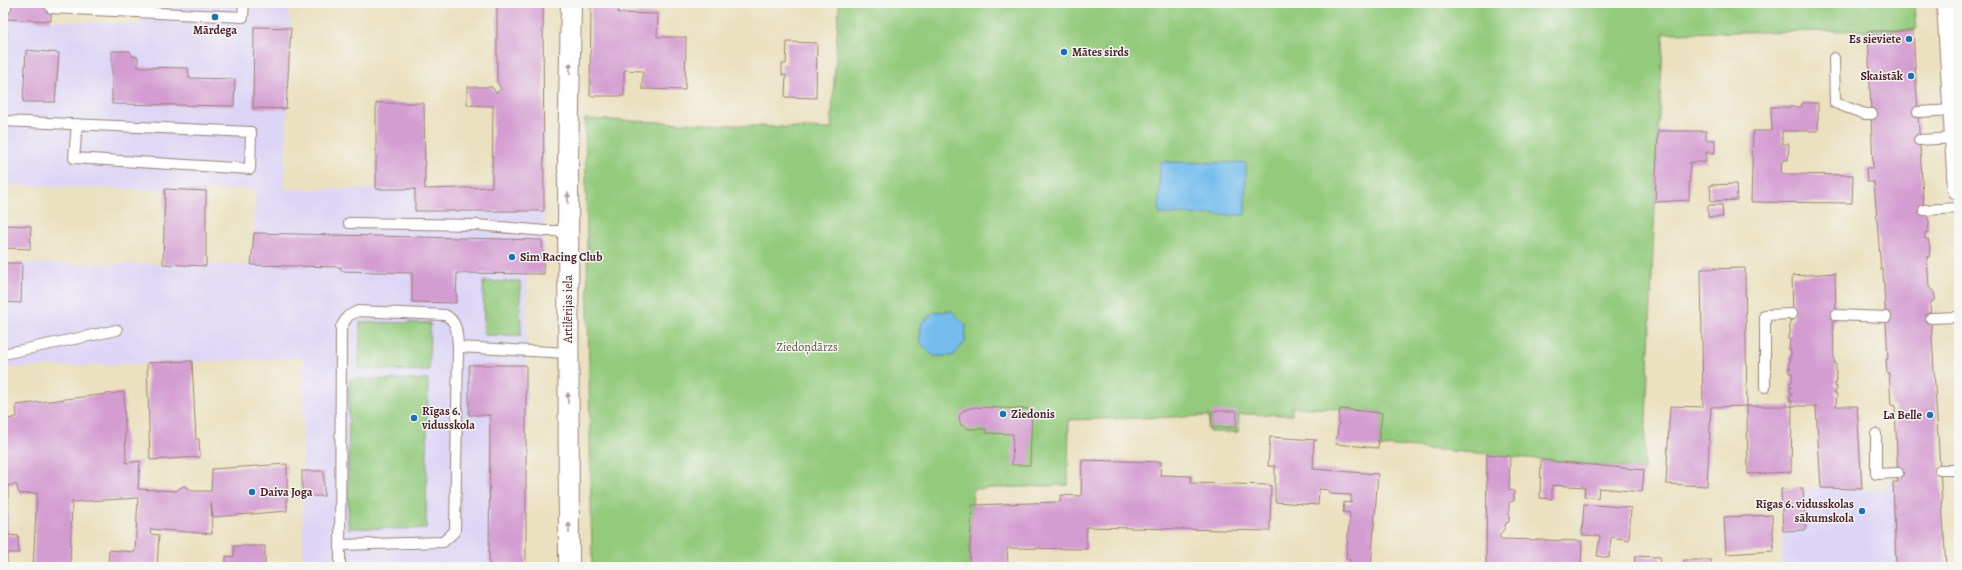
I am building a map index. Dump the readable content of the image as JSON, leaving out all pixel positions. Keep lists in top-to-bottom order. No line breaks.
{"streets":{"street":["Artilērijas iela"]},"one_way":["Artilērijas iela"],"parks":["Ziedoņdārzs"],"places":["Mārdega","Es sieviete","Mātes sirds","Skaistāk","Sim Racing Club","Ziedonis","La Belle","Rīgas 6. vidusskola","Daiva Joga","Rīgas 6. vidusskolas sākumskola"]}
